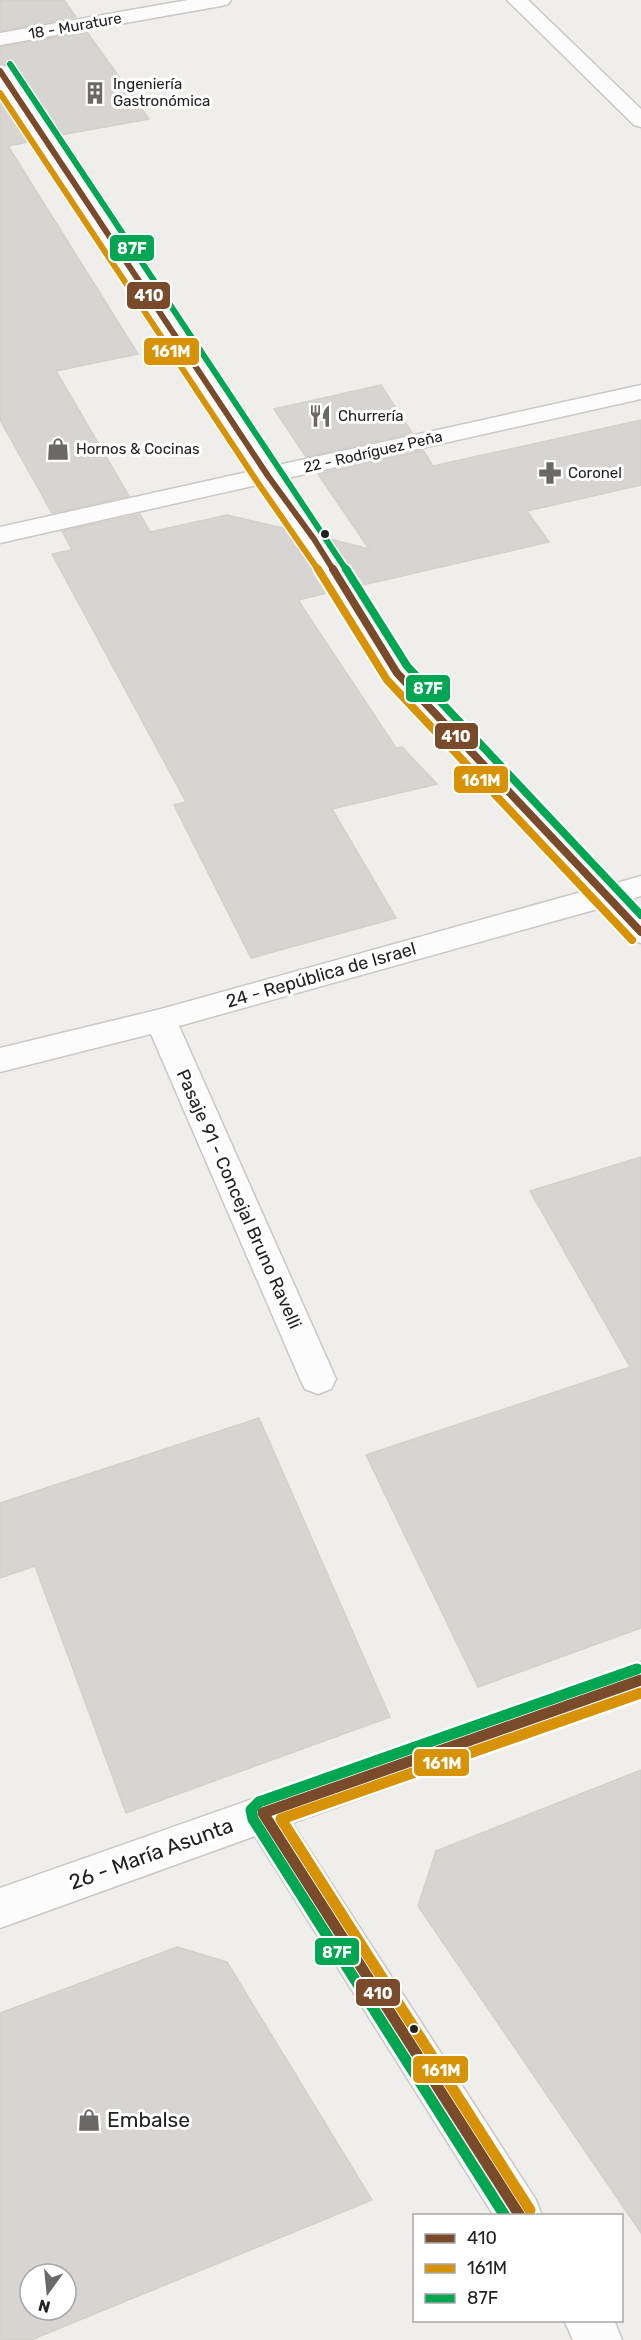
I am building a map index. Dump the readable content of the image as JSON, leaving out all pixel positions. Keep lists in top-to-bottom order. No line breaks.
{"streets":{"street":["18 - Murature","22 - Rodríguez Peña","24 - República de Israel","Pasaje 91 - Concejal Bruno Ravelli","26 - María Asunta"]},"crossings":[["24 - República de Israel","Pasaje 91 - Concejal Bruno Ravelli"]],"places":{"building":["Ingeniería Gastronómica"],"restaurant":["Churrería"],"shop":["Hornos & Cocinas","Embalse"],"pharmacy":["Coronel"]},"lines":["transit line 87F","transit line 410","transit line 161M"],"legend":["410","161M","87F"],"north":"bottom"}
